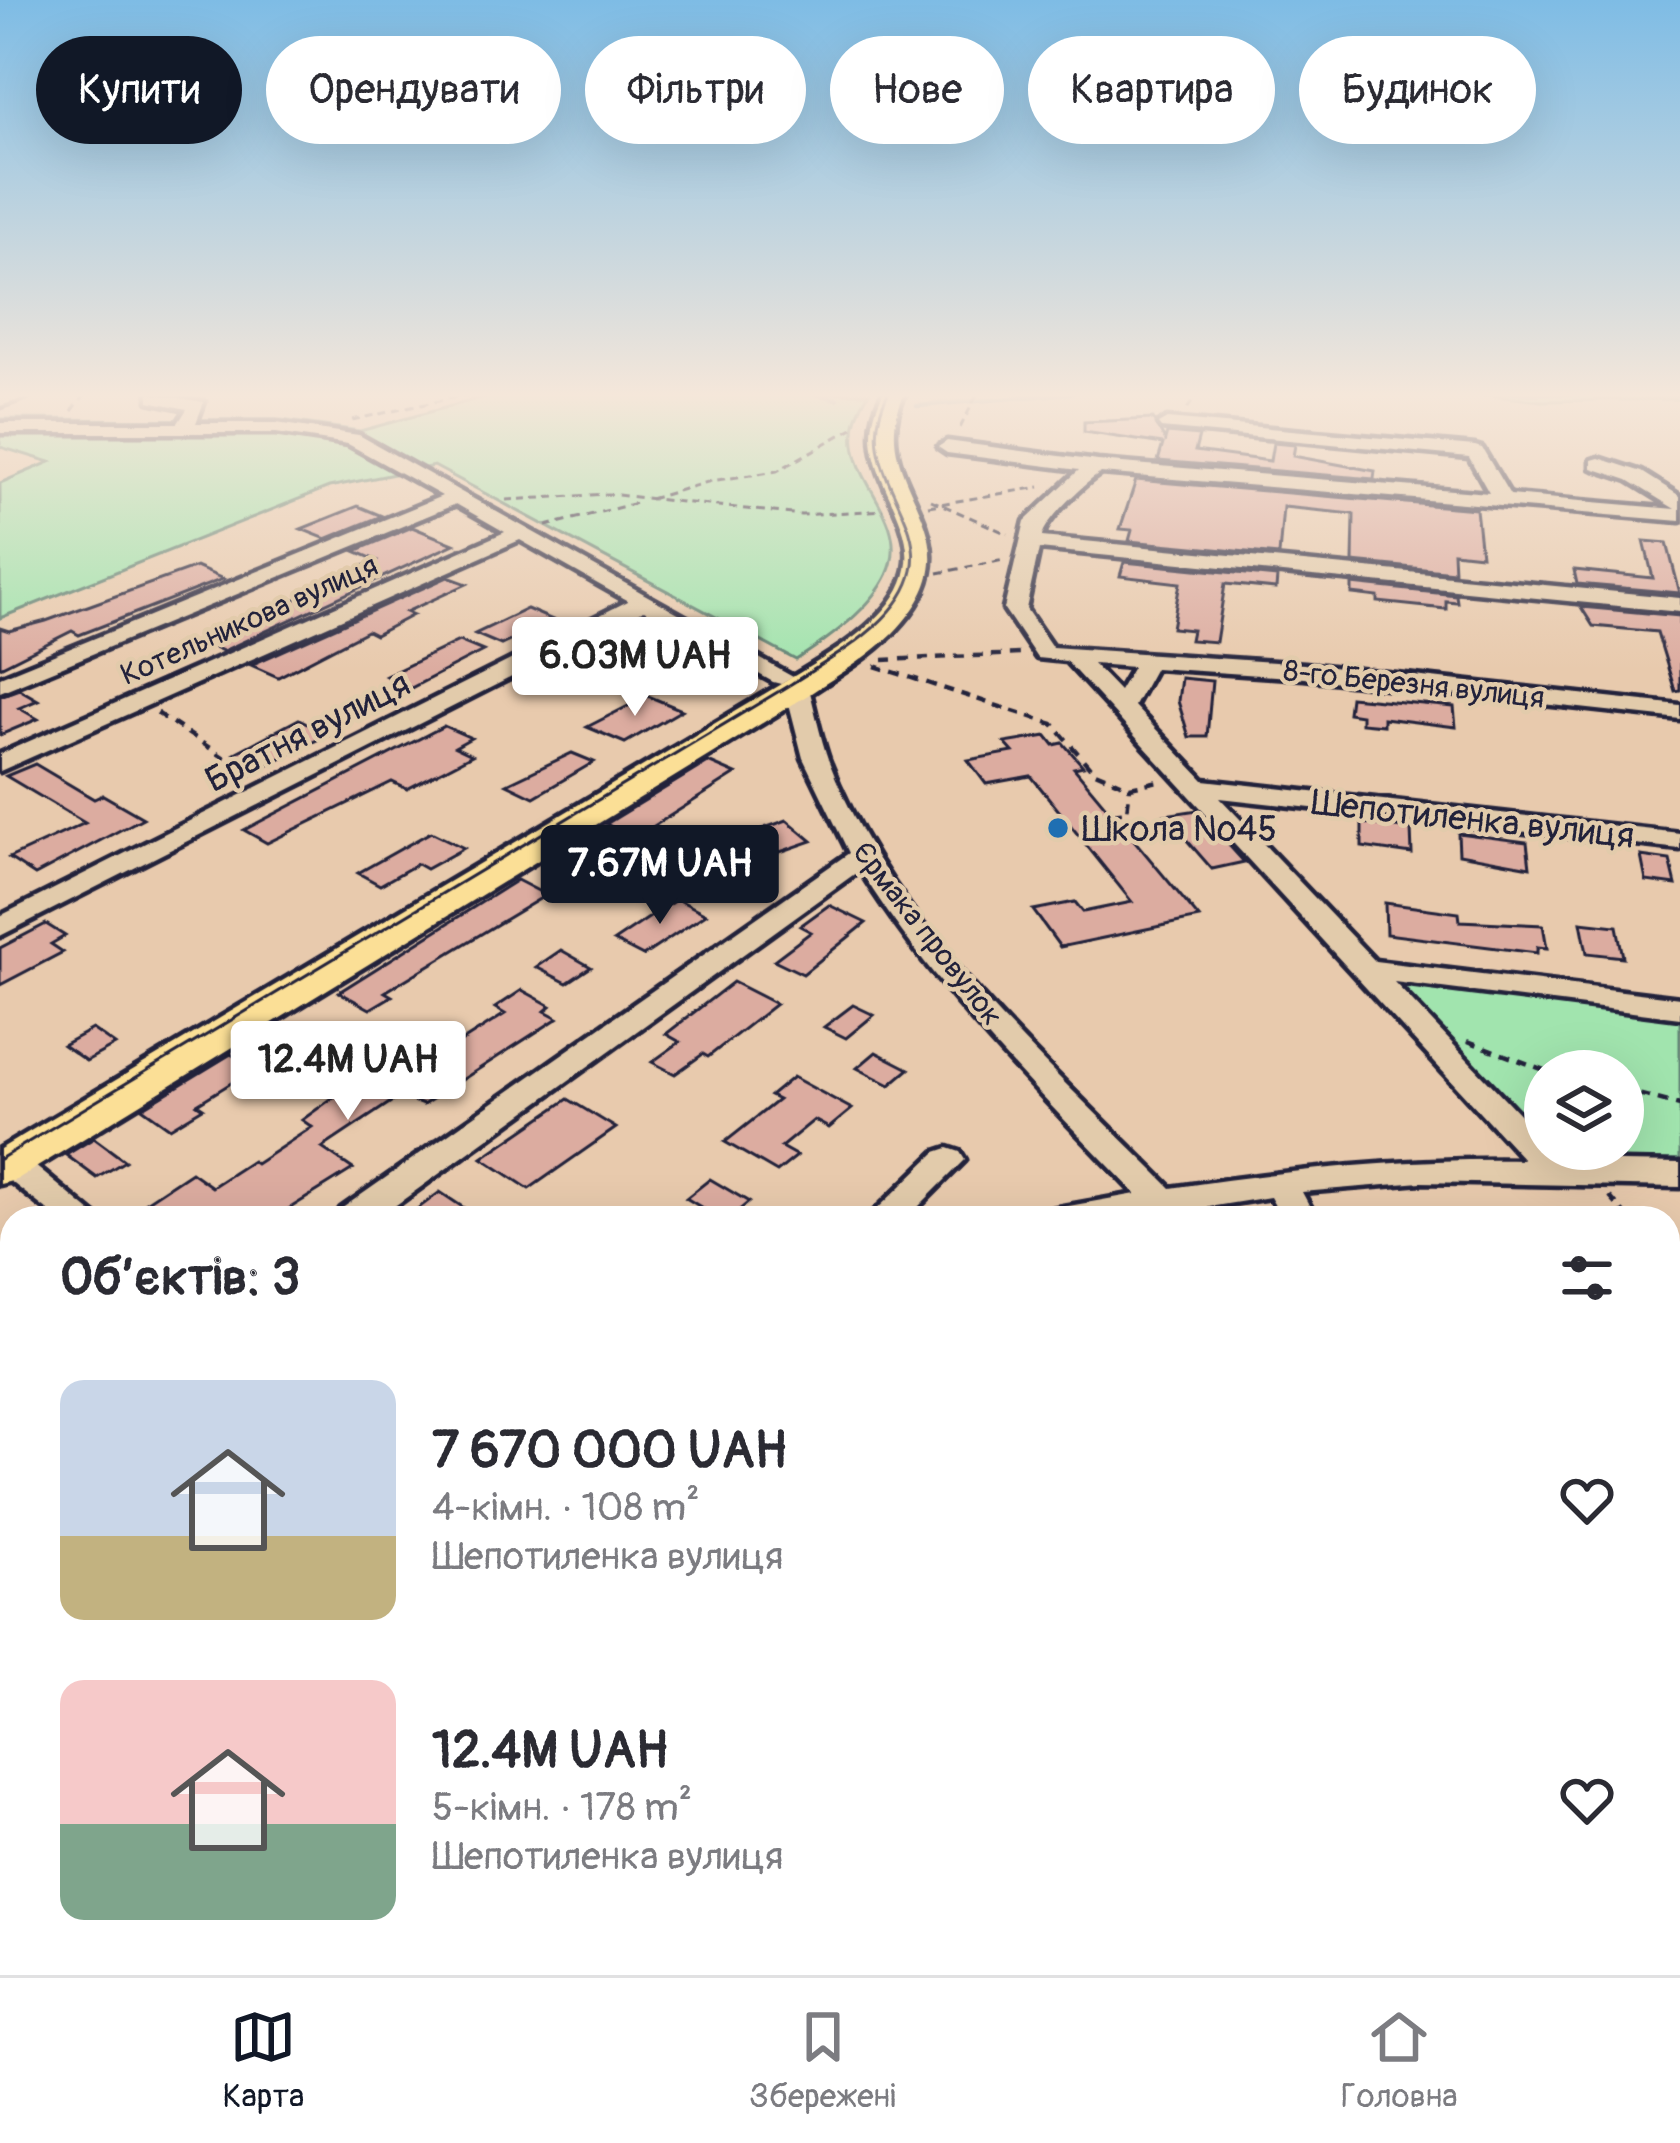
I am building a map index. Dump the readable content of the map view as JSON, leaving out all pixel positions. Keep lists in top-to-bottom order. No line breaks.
{"streets":{"street":["Котельникова вулиця","8-го Березня вулиця","Братня вулиця","Шепотиленка вулиця","Єрмака провулок"]},"places":["Школа №45"],"page":{"chip":["Купити","Орендувати","Фільтри","Нове","Квартира","Будинок"],"price":["6.03M UAH","7.67M UAH","12.4M UAH"],"heading":"Об’єктів: 3","list":[{"name":"7 670 000 UAH","note":"4-кімн. · 108 m² · Шепотиленка вулиця"},{"name":"12.4M UAH","note":"5-кімн. · 178 m² · Шепотиленка вулиця"}],"tabs":["Карта","Збережені","Головна"]}}
